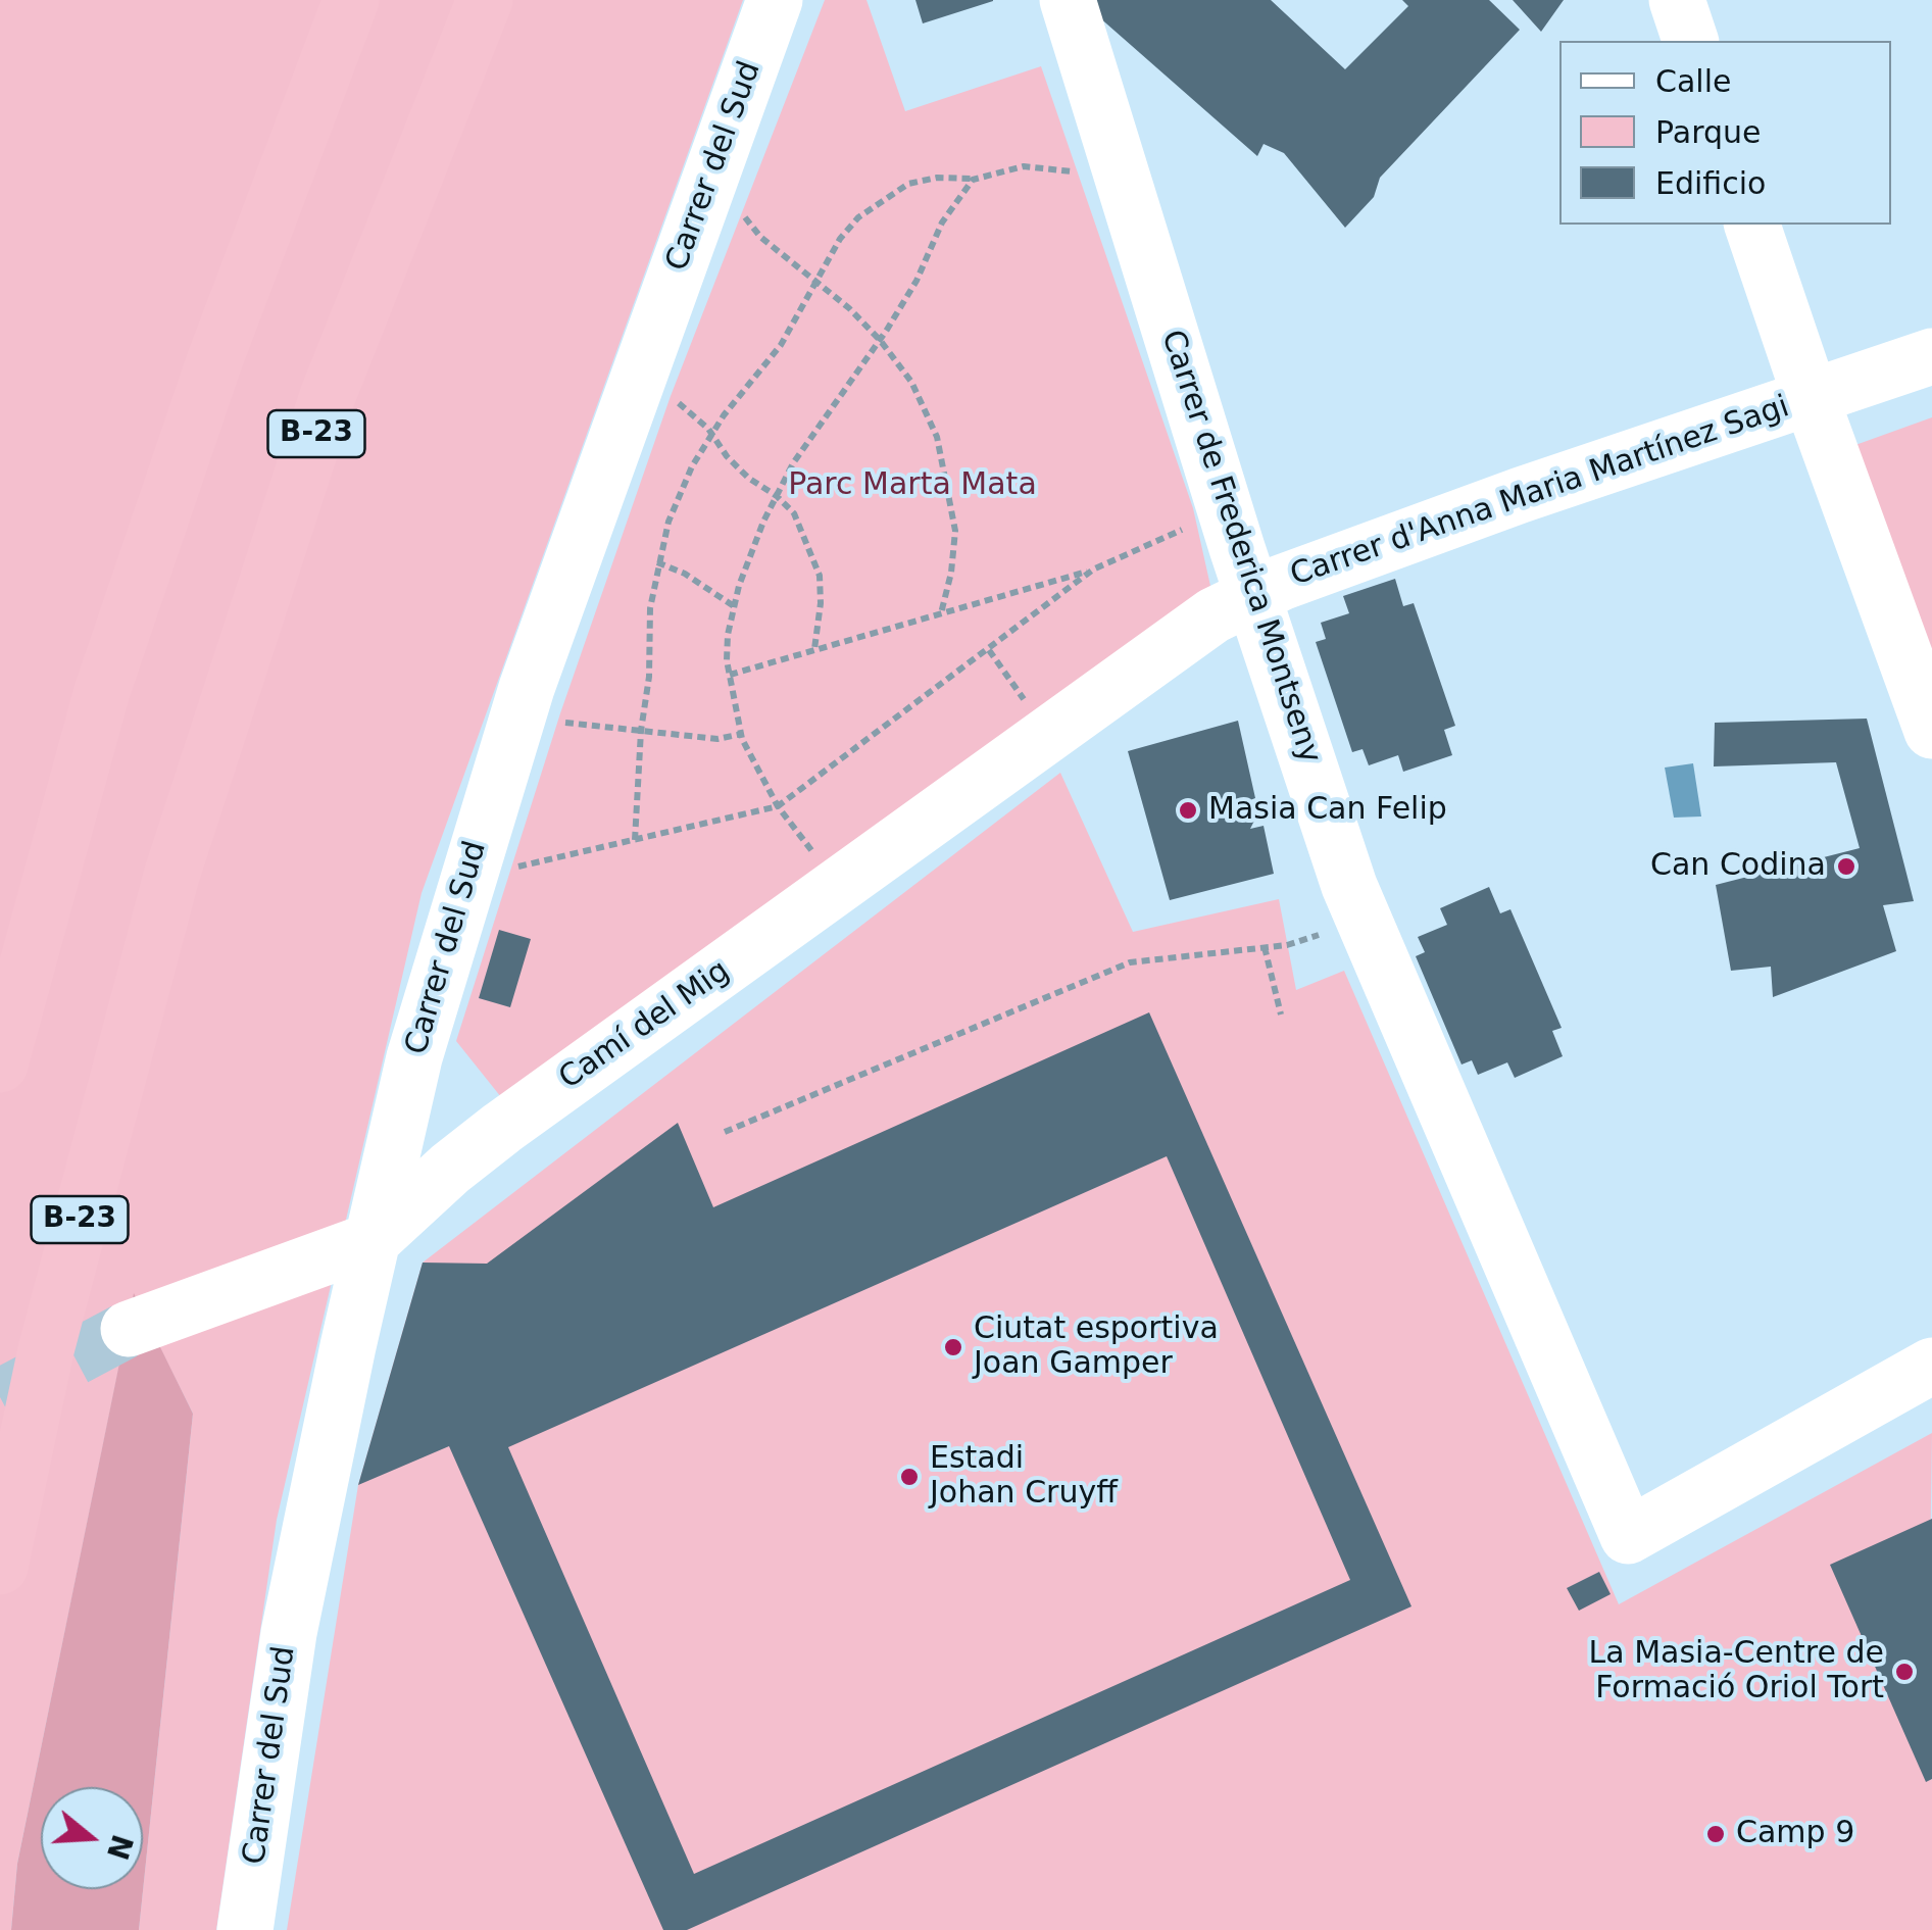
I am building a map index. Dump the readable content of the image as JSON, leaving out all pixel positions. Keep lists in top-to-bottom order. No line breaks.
{"streets":{"highway":["B-23"],"street":["Carrer del Sud","Carrer d'Anna Maria Martínez Sagi","Carrer de Frederica Montseny","Camí del Mig"]},"crossings":[["Carrer del Sud","Camí del Mig"],["Carrer d'Anna Maria Martínez Sagi","Carrer de Frederica Montseny"],["Carrer d'Anna Maria Martínez Sagi","Camí del Mig"]],"parks":["Parc Marta Mata"],"places":["Masia Can Felip","Can Codina","Ciutat esportiva Joan Gamper","Estadi Johan Cruyff","La Masia-Centre de Formació Oriol Tort","Camp 9"],"legend":["Calle","Parque","Edificio"],"north":"right"}
